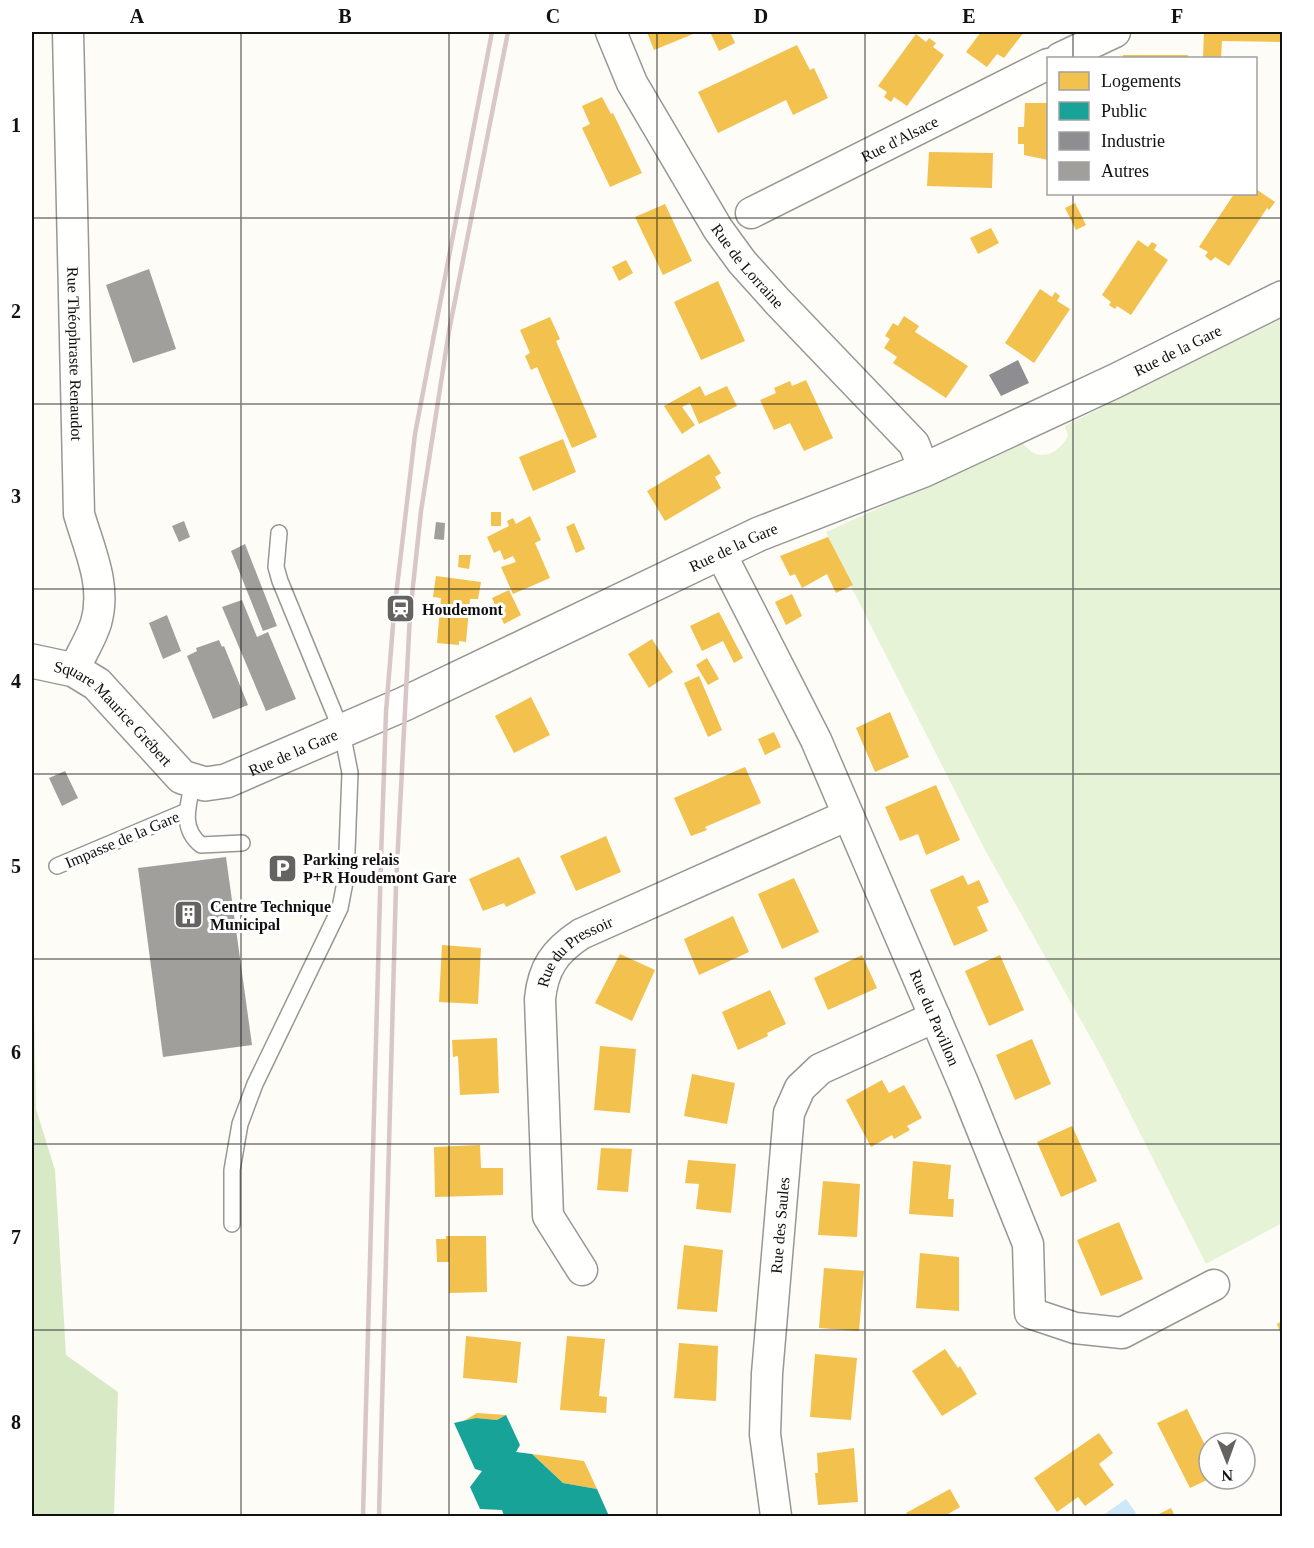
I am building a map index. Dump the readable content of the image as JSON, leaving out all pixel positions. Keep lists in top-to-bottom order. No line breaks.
{"streets":{"street":["Rue d'Alsace","Rue de Lorraine","Rue de la Gare","Rue Théophraste Renaudot","Square Maurice Grébert","Rue du Pressoir","Rue du Pavillon","Rue des Saules"],"lane":["Impasse de la Gare"]},"crossings":[["Rue de Lorraine","Rue de la Gare"],["Rue de la Gare","Square Maurice Grébert"],["Rue de la Gare","Impasse de la Gare"],["Rue de la Gare","Rue du Pavillon"],["Rue Théophraste Renaudot","Square Maurice Grébert"],["Square Maurice Grébert","Impasse de la Gare"],["Rue du Pressoir","Rue du Pavillon"],["Rue du Pavillon","Rue des Saules"]],"places":{"station":["Houdemont"],"parking":["Parking relais P+R Houdemont Gare"],"building":["Centre Technique Municipal"]},"legend":["Logements","Public","Industrie","Autres"],"north":"bottom","grid":{"columns":["A","B","C","D","E","F"],"rows":["1","2","3","4","5","6","7","8"]}}
